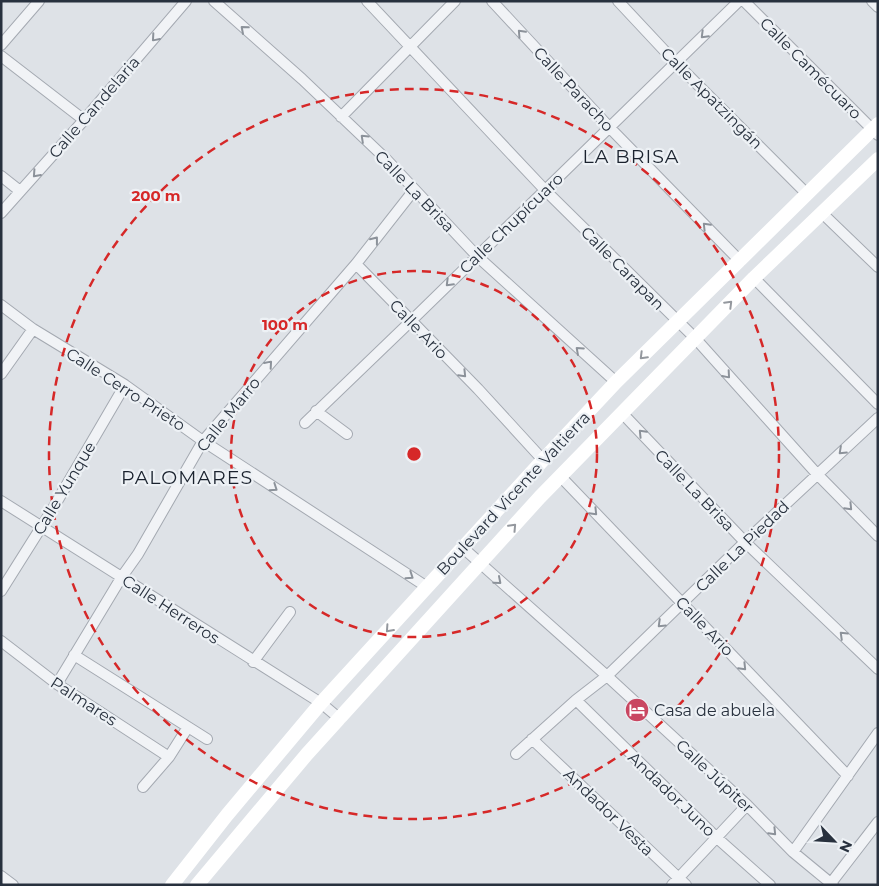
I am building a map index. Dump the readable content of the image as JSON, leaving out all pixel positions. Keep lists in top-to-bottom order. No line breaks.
{"streets":{"main road":["Boulevard Vicente Valtierra"],"street":["Calle Camécuaro","Calle Paracho","Calle Apatzingán","Calle Candelaria","Calle La Brisa","Calle Chupícuaro","Calle Carapan","Calle Ario","Calle Cerro Prieto","Calle Marro","Calle Yunque","Calle La Piedad","Calle Herreros","Palmares","Calle Júpiter","Andador Juno","Andador Vesta"]},"crossings":[["Calle Camécuaro","Boulevard Vicente Valtierra"],["Calle Paracho","Calle Chupícuaro"],["Calle Paracho","Boulevard Vicente Valtierra"],["Calle Apatzingán","Calle Chupícuaro"],["Calle Apatzingán","Boulevard Vicente Valtierra"],["Calle La Brisa","Calle Chupícuaro"],["Calle La Brisa","Calle Marro"],["Calle La Brisa","Boulevard Vicente Valtierra"],["Calle La Brisa","Calle La Piedad"],["Calle Chupícuaro","Calle Carapan"],["Calle Chupícuaro","Calle Ario"],["Calle Carapan","Boulevard Vicente Valtierra"],["Calle Carapan","Calle La Piedad"],["Calle Ario","Calle Marro"],["Calle Ario","Boulevard Vicente Valtierra"],["Calle Ario","Calle La Piedad"],["Calle Cerro Prieto","Calle Marro"],["Calle Cerro Prieto","Calle Yunque"],["Calle Cerro Prieto","Boulevard Vicente Valtierra"],["Calle Marro","Calle Herreros"],["Calle Marro","Palmares"],["Calle Yunque","Calle Herreros"],["Boulevard Vicente Valtierra","Calle Herreros"],["Boulevard Vicente Valtierra","Calle Júpiter"],["Calle La Piedad","Calle Júpiter"],["Calle La Piedad","Andador Juno"],["Calle La Piedad","Andador Vesta"]],"one_way":["Calle Paracho","Calle Candelaria","Calle La Brisa","Calle Ario","Calle Cerro Prieto","Calle Marro","Calle La Piedad","Calle Júpiter"],"districts":["LA BRISA","PALOMARES"],"places":{"hotel":["Casa de abuela"]},"north":"bottom right","rings":["200 m","100 m"]}
